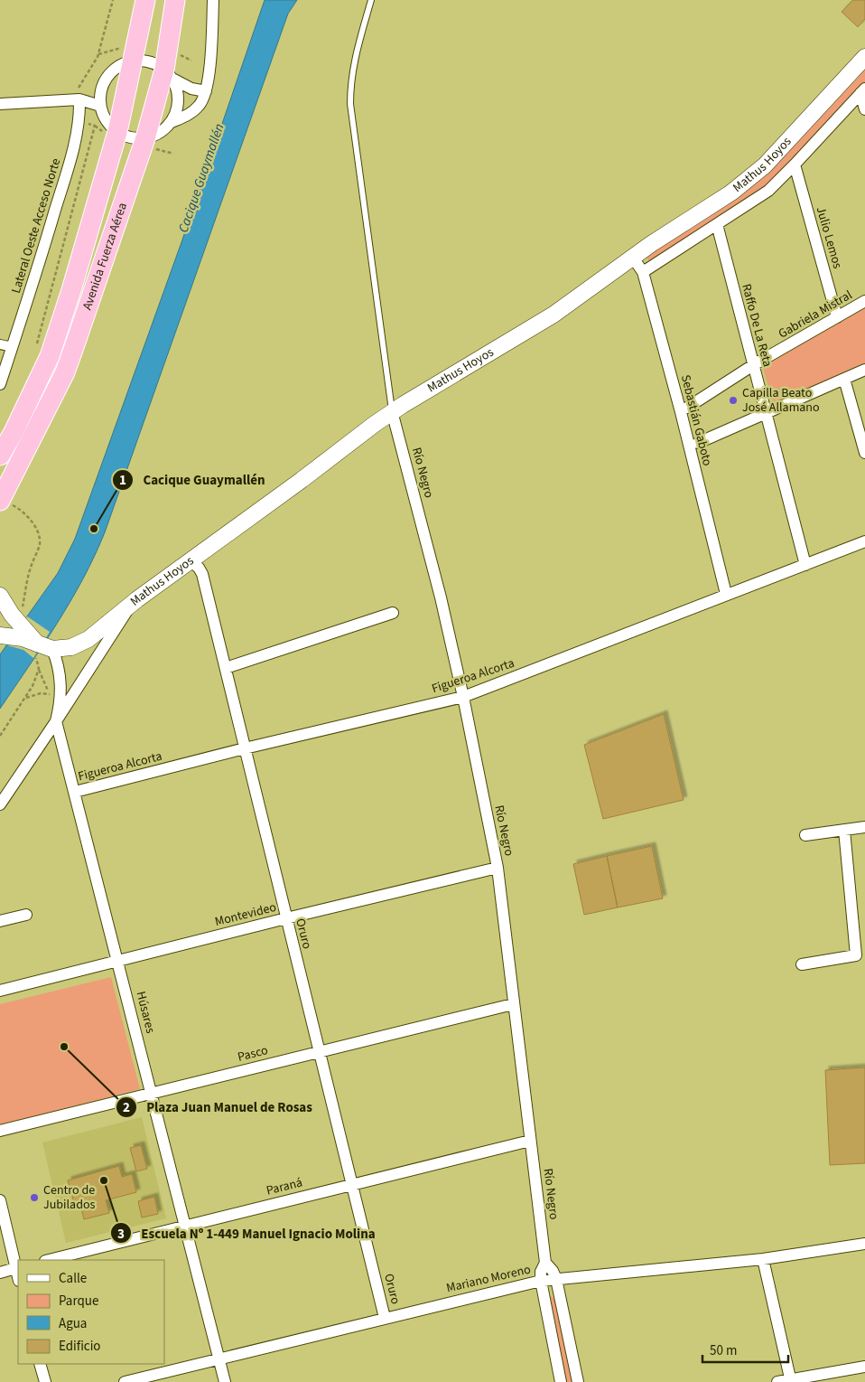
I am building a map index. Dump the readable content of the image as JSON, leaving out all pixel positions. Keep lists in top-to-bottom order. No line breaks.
{"streets":{"highway":["Avenida Fuerza Aérea"],"main road":["Mathus Hoyos"],"street":["Lateral Oeste Acceso Norte","Julio Lemos","Gabriela Mistral","Raffo De La Reta","Sebastián Gaboto","Río Negro","Figueroa Alcorta","Montevideo","Oruro","Húsares","Pasco","Paraná","Mariano Moreno"]},"crossings":[["Mathus Hoyos","Julio Lemos"],["Mathus Hoyos","Raffo De La Reta"],["Mathus Hoyos","Sebastián Gaboto"],["Mathus Hoyos","Río Negro"],["Mathus Hoyos","Oruro"],["Mathus Hoyos","Húsares"],["Julio Lemos","Gabriela Mistral"],["Gabriela Mistral","Raffo De La Reta"],["Raffo De La Reta","Figueroa Alcorta"],["Sebastián Gaboto","Figueroa Alcorta"],["Río Negro","Figueroa Alcorta"],["Río Negro","Montevideo"],["Río Negro","Pasco"],["Río Negro","Paraná"],["Río Negro","Mariano Moreno"],["Figueroa Alcorta","Oruro"],["Figueroa Alcorta","Húsares"],["Montevideo","Oruro"],["Montevideo","Húsares"],["Oruro","Pasco"],["Oruro","Paraná"],["Oruro","Mariano Moreno"],["Húsares","Pasco"],["Húsares","Paraná"],["Húsares","Mariano Moreno"]],"water":["Cacique Guaymallén"],"places":["Capilla Beato José Allamano","Cacique Guaymallén","Plaza Juan Manuel de Rosas","Escuela Nº 1-449 Manuel Ignacio Molina","Centro de Jubilados"],"legend":["Calle","Parque","Agua","Edificio"],"scale_bar":"50 m"}
